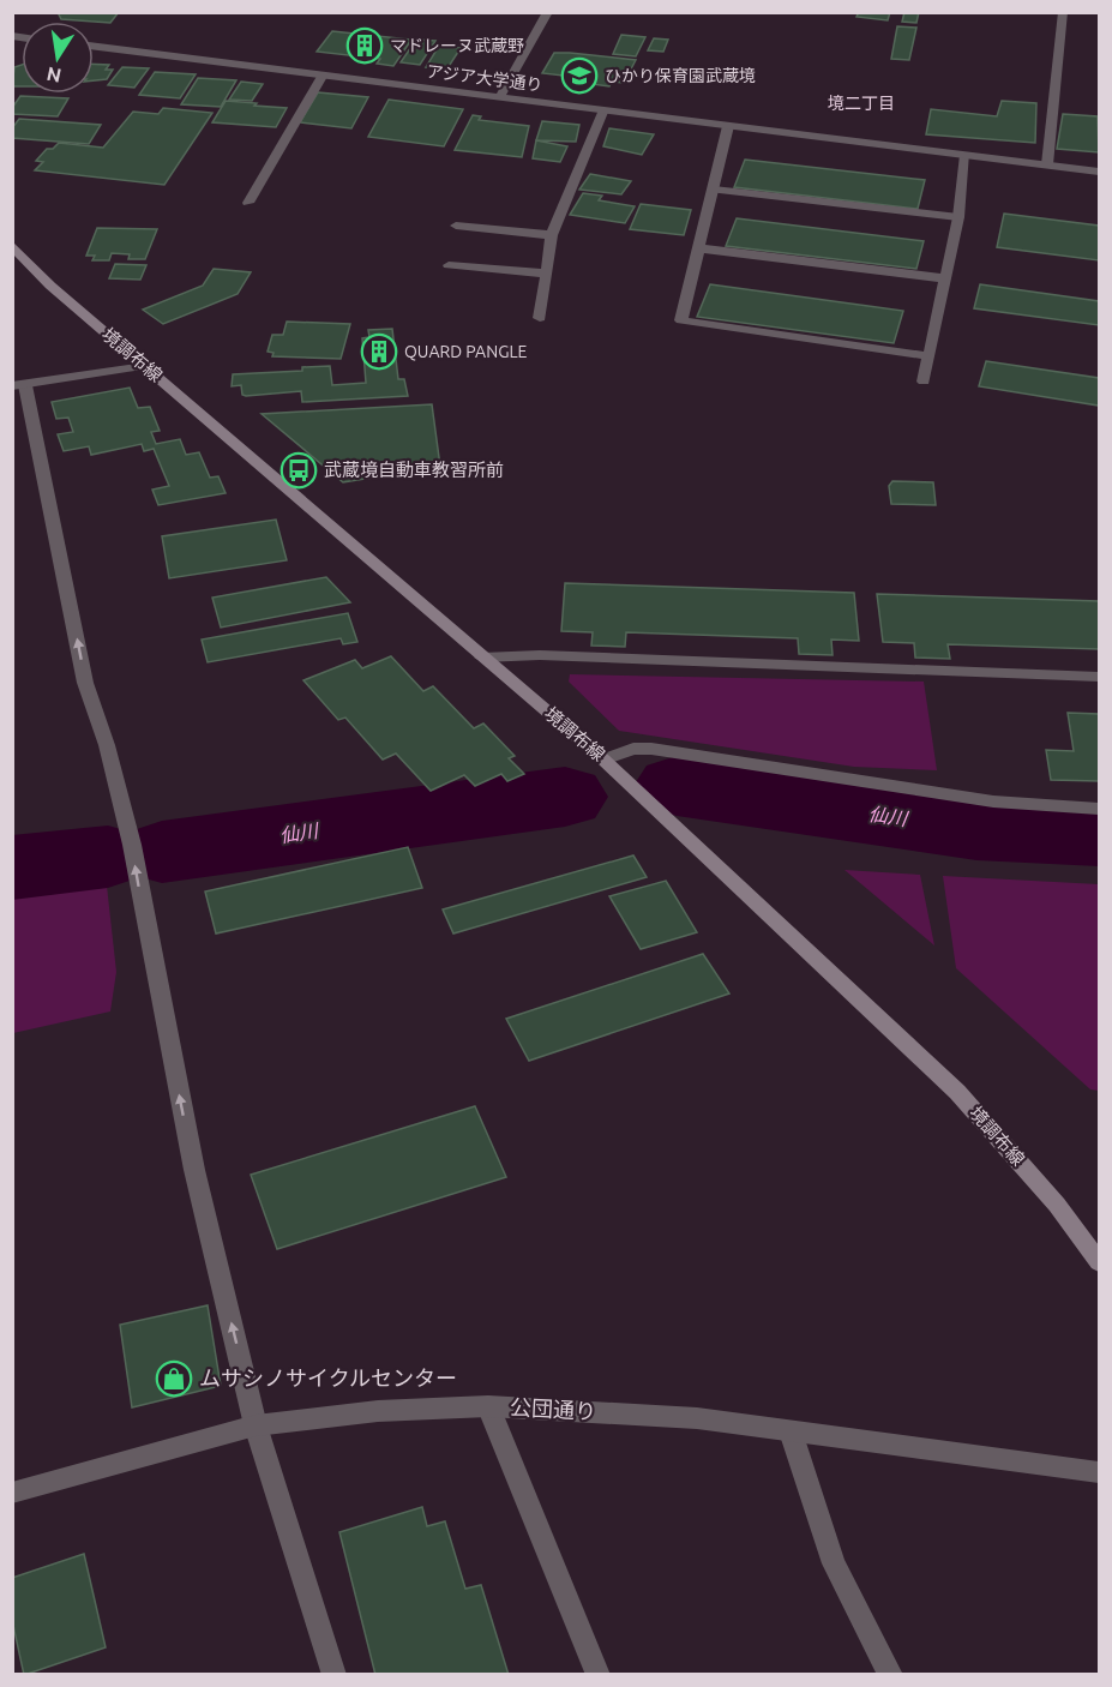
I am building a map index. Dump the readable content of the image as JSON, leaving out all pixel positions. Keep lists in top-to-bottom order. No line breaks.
{"streets":{"main road":["境調布線"],"street":["アジア大学通り","公団通り"]},"districts":["境二丁目"],"water":["仙川"],"places":{"building":["マドレーヌ武蔵野","QUARD PANGLE"],"school or university":["ひかり保育園武蔵境"],"bus stop":["武蔵境自動車教習所前"],"shop":["ムサシノサイクルセンター"]},"north":"bottom"}
